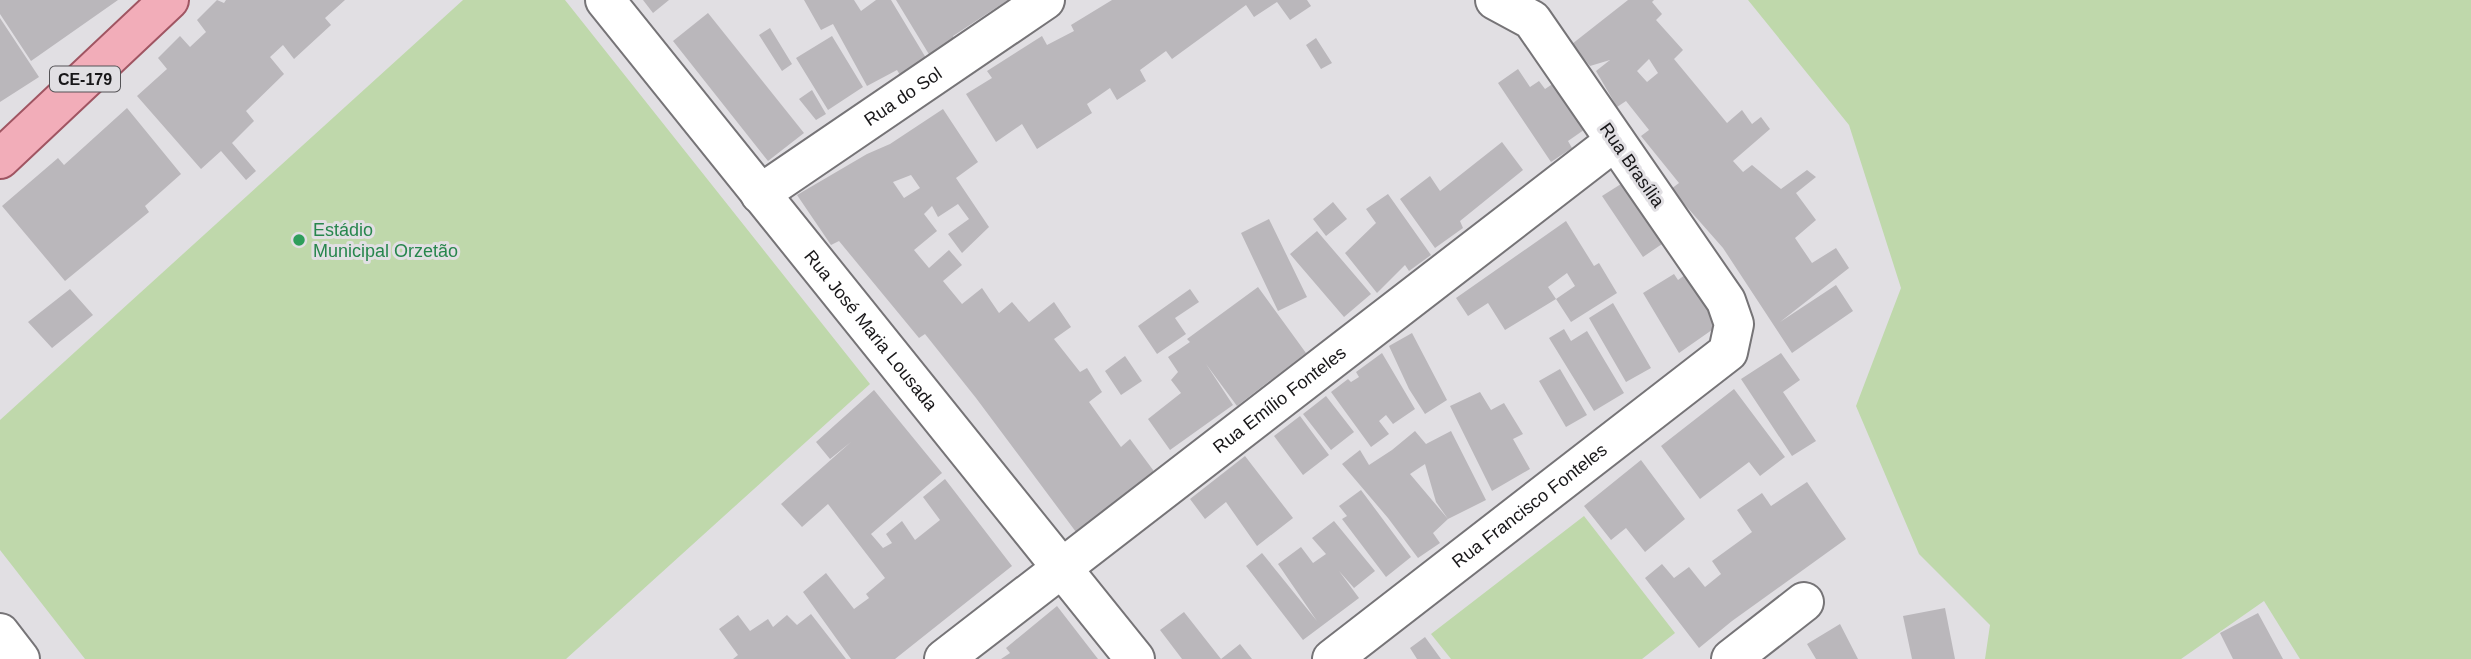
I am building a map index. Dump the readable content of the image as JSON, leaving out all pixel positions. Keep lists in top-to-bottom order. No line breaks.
{"streets":{"main road":["CE-179"],"street":["Rua do Sol","Rua Brasília","Rua José Maria Lousada","Rua Emílio Fonteles","Rua Francisco Fonteles"]},"crossings":[["Rua do Sol","Rua José Maria Lousada"],["Rua Brasília","Rua Emílio Fonteles"],["Rua Brasília","Rua Francisco Fonteles"],["Rua José Maria Lousada","Rua Emílio Fonteles"]],"places":["Estádio Municipal Orzetão"]}
